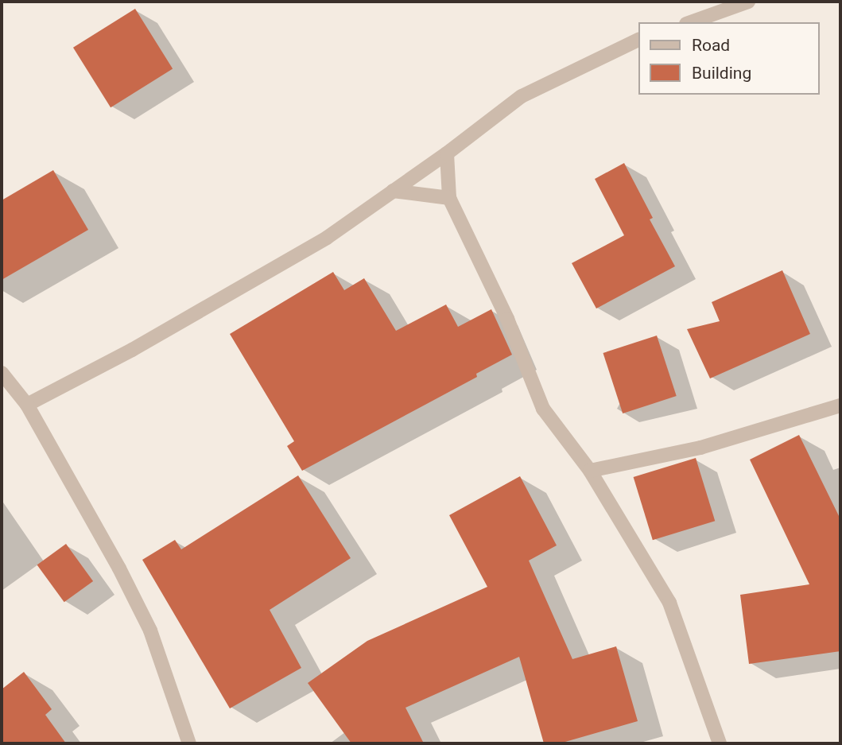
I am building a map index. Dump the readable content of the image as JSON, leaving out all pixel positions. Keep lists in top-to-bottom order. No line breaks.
{"legend":["Road","Building"]}
